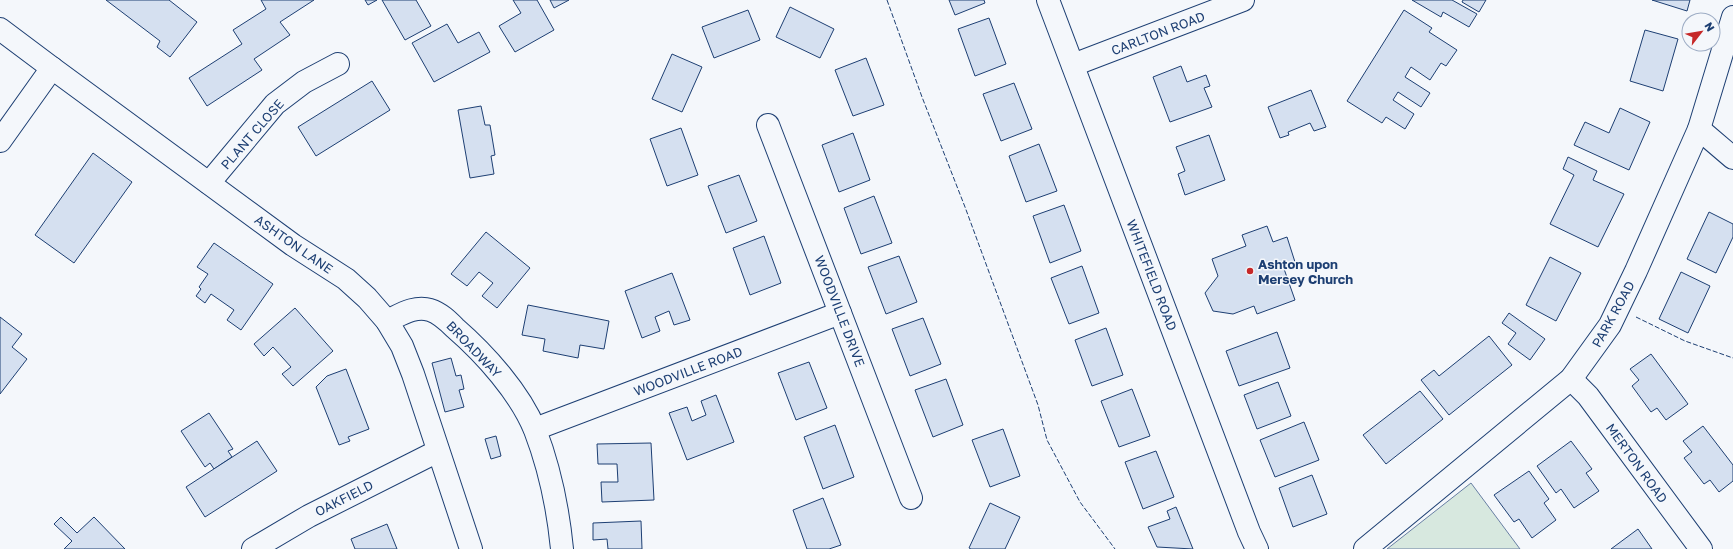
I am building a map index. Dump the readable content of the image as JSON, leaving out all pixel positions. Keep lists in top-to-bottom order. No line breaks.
{"streets":{"street":["CARLTON ROAD","PLANT CLOSE","ASHTON LANE","WHITEFIELD ROAD","WOODVILLE DRIVE","PARK ROAD","BROADWAY","WOODVILLE ROAD","MERTON ROAD","OAKFIELD"]},"crossings":[["CARLTON ROAD","WHITEFIELD ROAD"],["PLANT CLOSE","ASHTON LANE"],["ASHTON LANE","BROADWAY"],["ASHTON LANE","OAKFIELD"],["WOODVILLE DRIVE","WOODVILLE ROAD"],["PARK ROAD","MERTON ROAD"],["BROADWAY","WOODVILLE ROAD"]],"places":["Ashton upon Mersey Church"],"north":"top right"}
